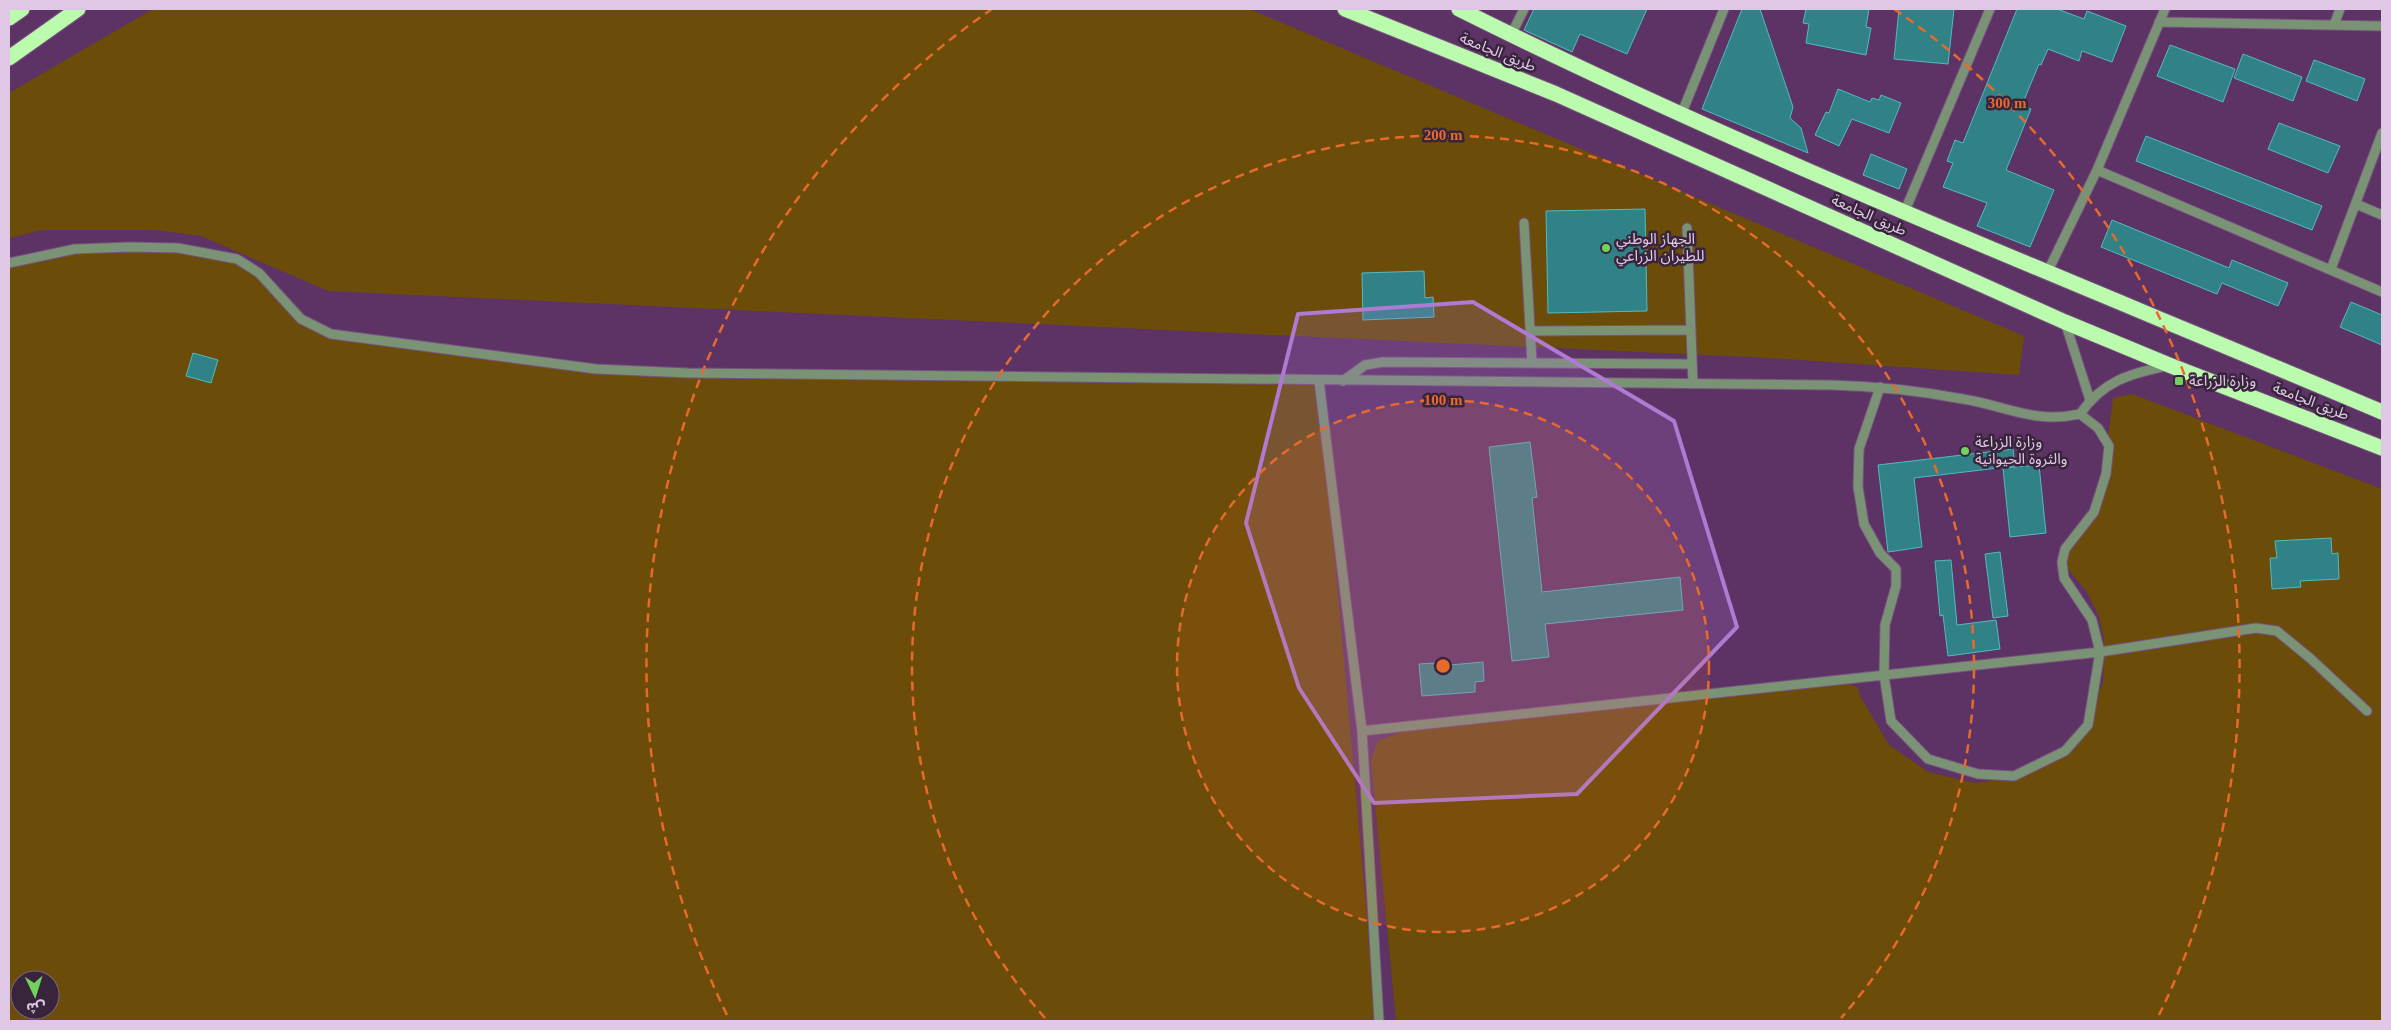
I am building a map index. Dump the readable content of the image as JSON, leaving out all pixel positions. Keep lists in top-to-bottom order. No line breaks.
{"streets":{"highway":["طريق الجامعة"]},"places":{"other":["الجهاز الوطني للطيران الزراعي","وزارة الزراعة والثروة الحيوانية"],"transit":["وزارة الزراعة"]},"north":"bottom","rings":["300 m","200 m","100 m"]}
